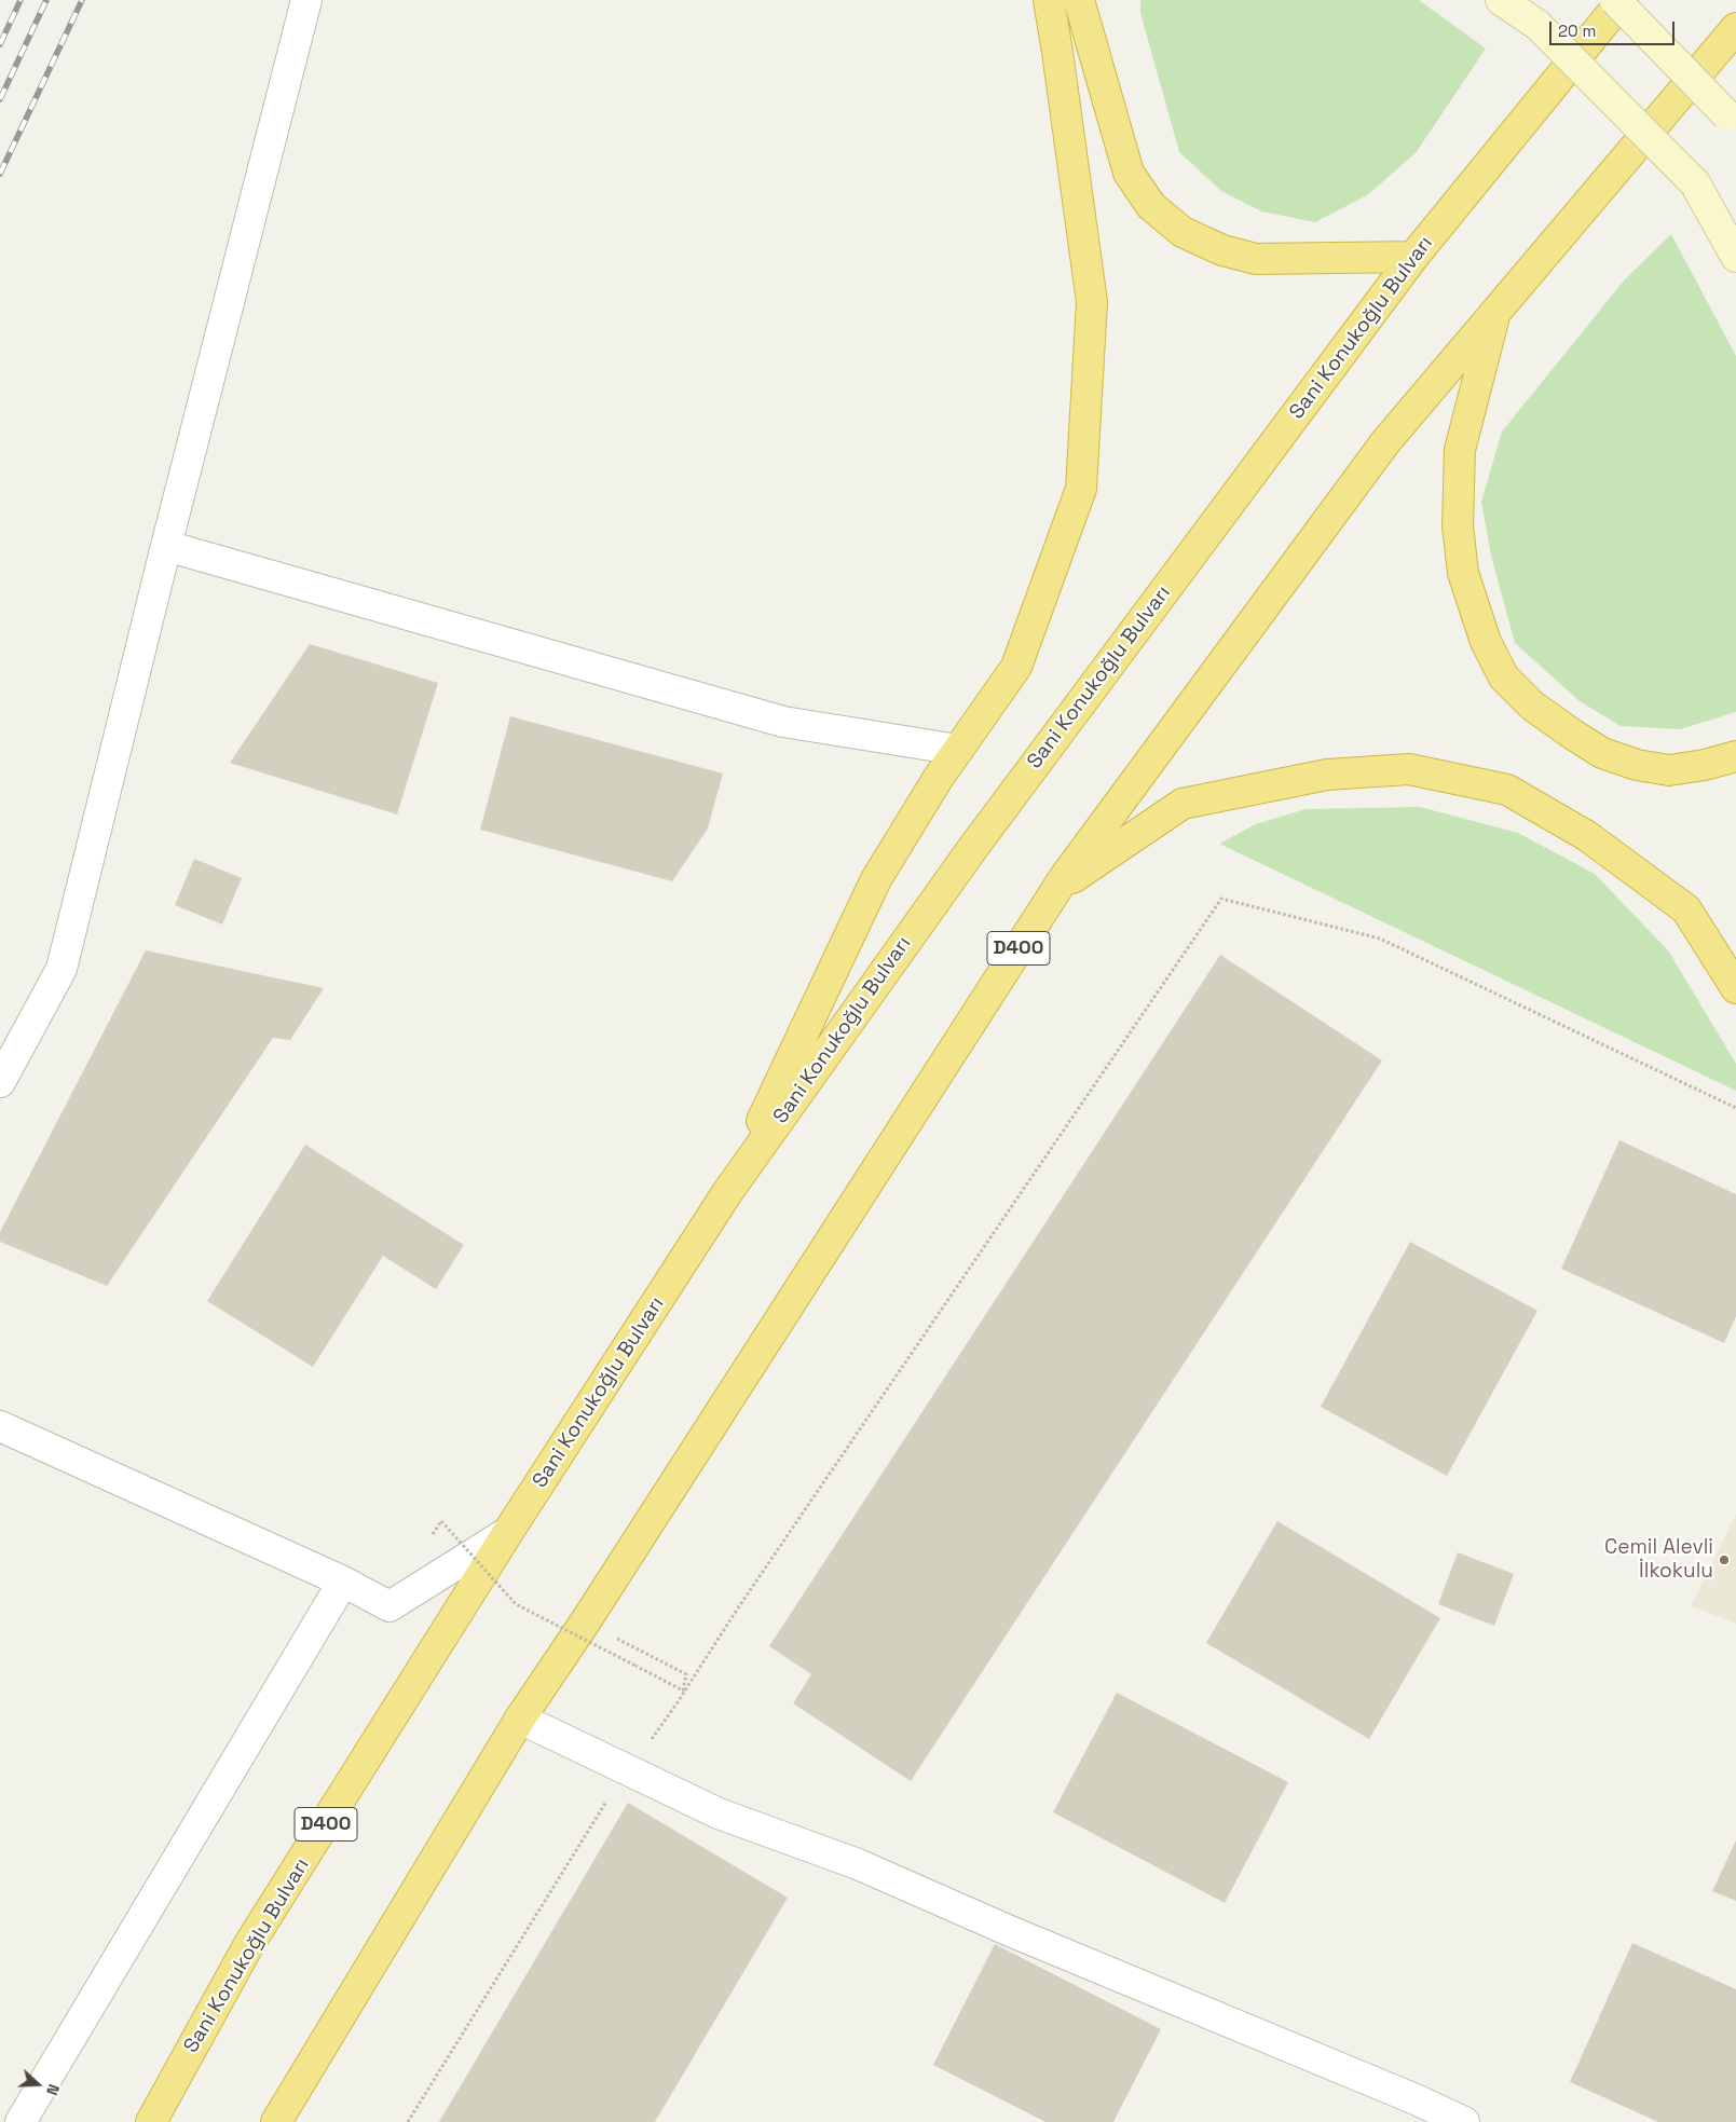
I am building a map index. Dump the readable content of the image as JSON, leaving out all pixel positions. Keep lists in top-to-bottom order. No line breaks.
{"streets":{"highway":["Sani Konukoğlu Bulvarı","D400"]},"places":["Cemil Alevli İlkokulu"],"scale_bar":"20 m","north":"right"}
